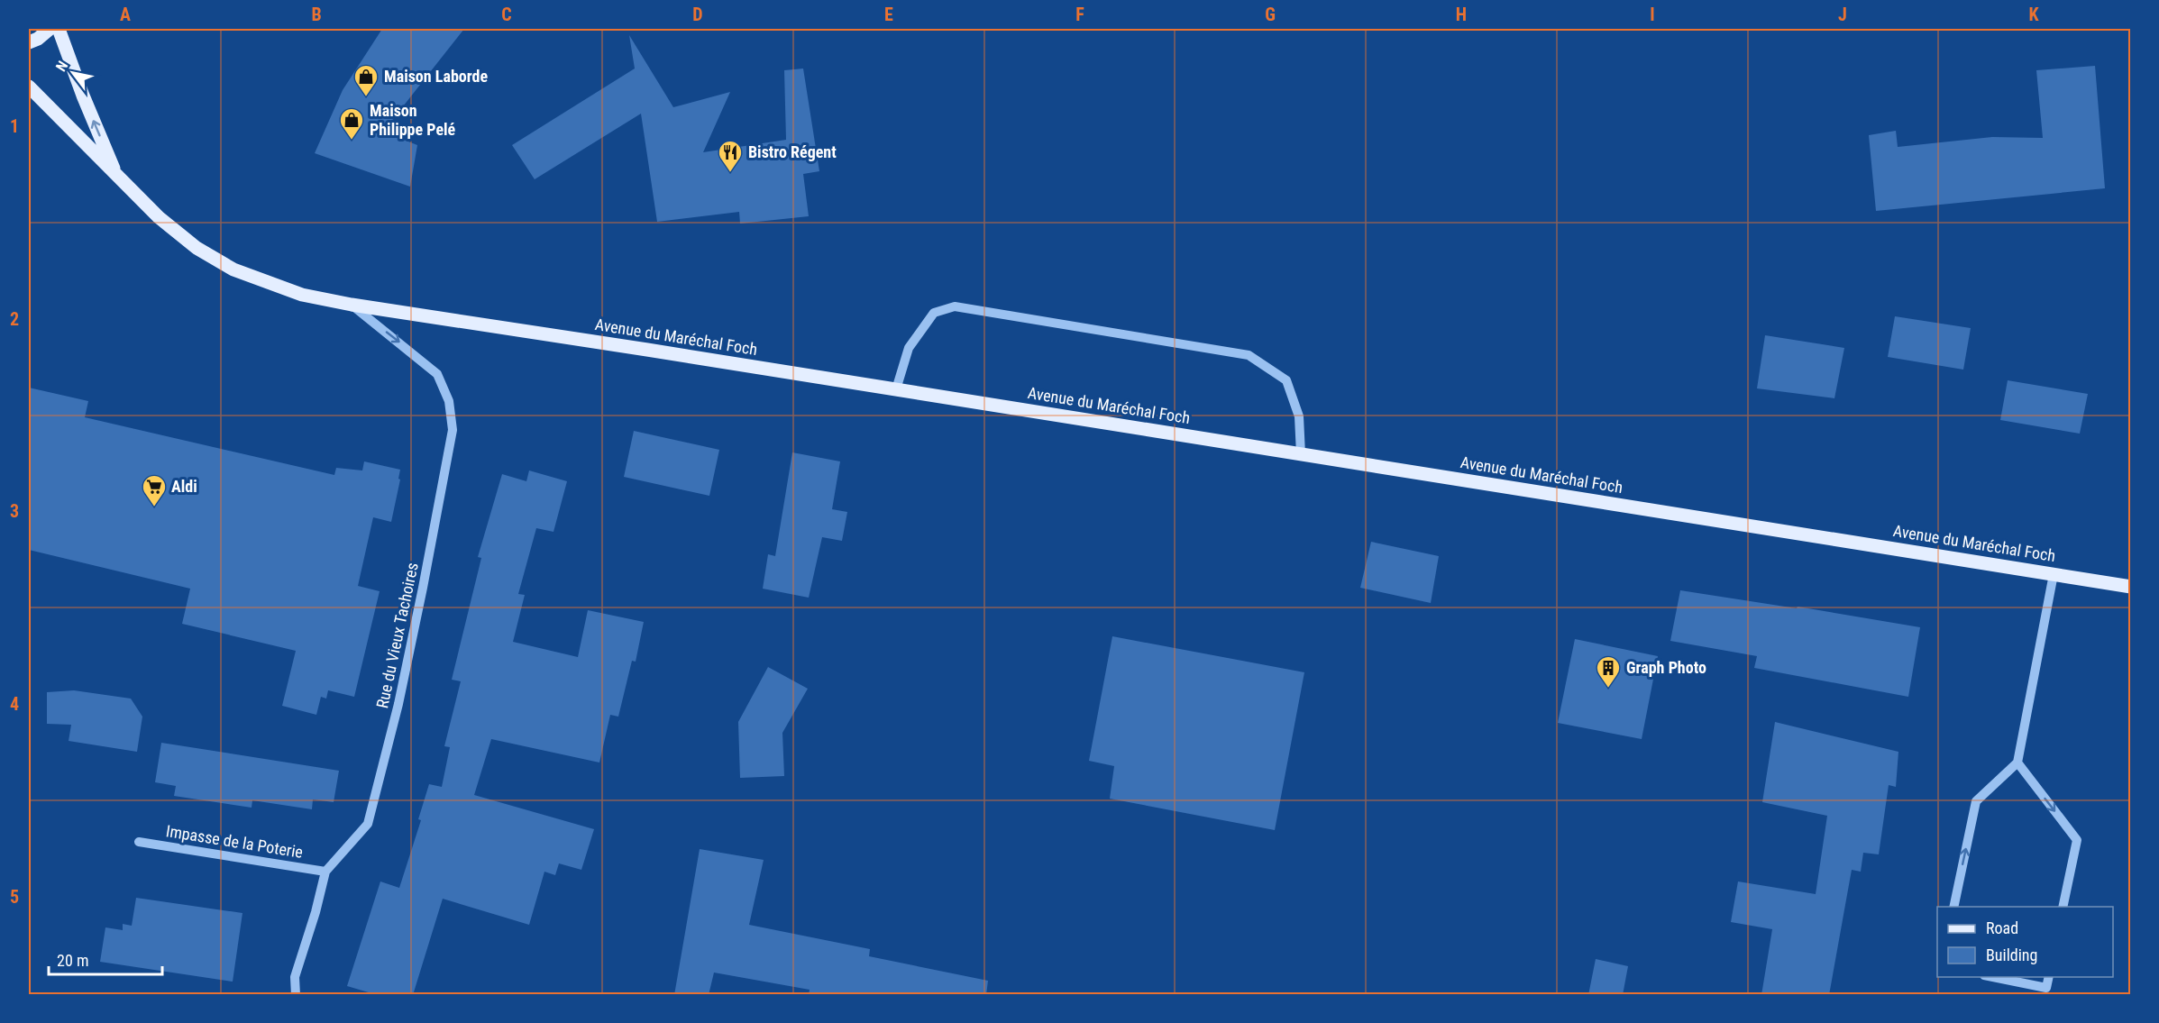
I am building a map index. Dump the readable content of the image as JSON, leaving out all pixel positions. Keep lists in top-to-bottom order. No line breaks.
{"streets":{"main road":["Avenue du Maréchal Foch"],"street":["Rue du Vieux Tachoires","Impasse de la Poterie"]},"crossings":[["Avenue du Maréchal Foch","Rue du Vieux Tachoires"],["Rue du Vieux Tachoires","Impasse de la Poterie"]],"one_way":["Rue du Vieux Tachoires"],"places":{"shop":["Maison Laborde","Maison Philippe Pelé"],"restaurant":["Bistro Régent"],"supermarket":["Aldi"],"building":["Graph Photo"]},"legend":["Road","Building"],"scale_bar":"20 m","north":"top left","grid":{"columns":["A","B","C","D","E","F","G","H","I","J","K"],"rows":["1","2","3","4","5"]}}
